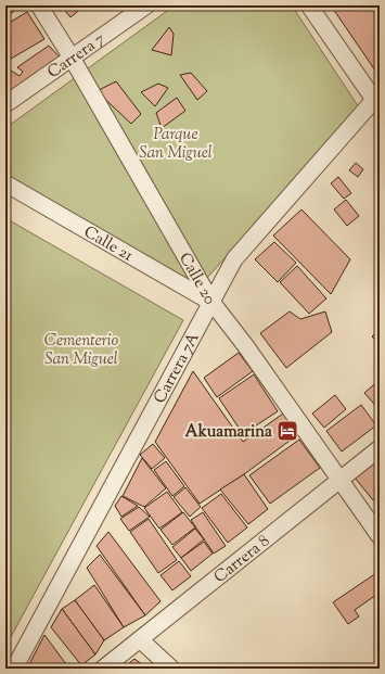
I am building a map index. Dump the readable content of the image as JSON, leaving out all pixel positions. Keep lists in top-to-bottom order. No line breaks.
{"streets":{"street":["Carrera 7","Calle 21","Calle 20","Carrera 7A","Carrera 8"]},"crossings":[["Carrera 7","Calle 20"],["Calle 21","Calle 20"],["Calle 21","Carrera 7A"],["Calle 20","Carrera 7A"],["Calle 20","Carrera 8"]],"parks":["Parque San Miguel","Cementerio San Miguel"],"places":{"hotel":["Akuamarina"]}}
